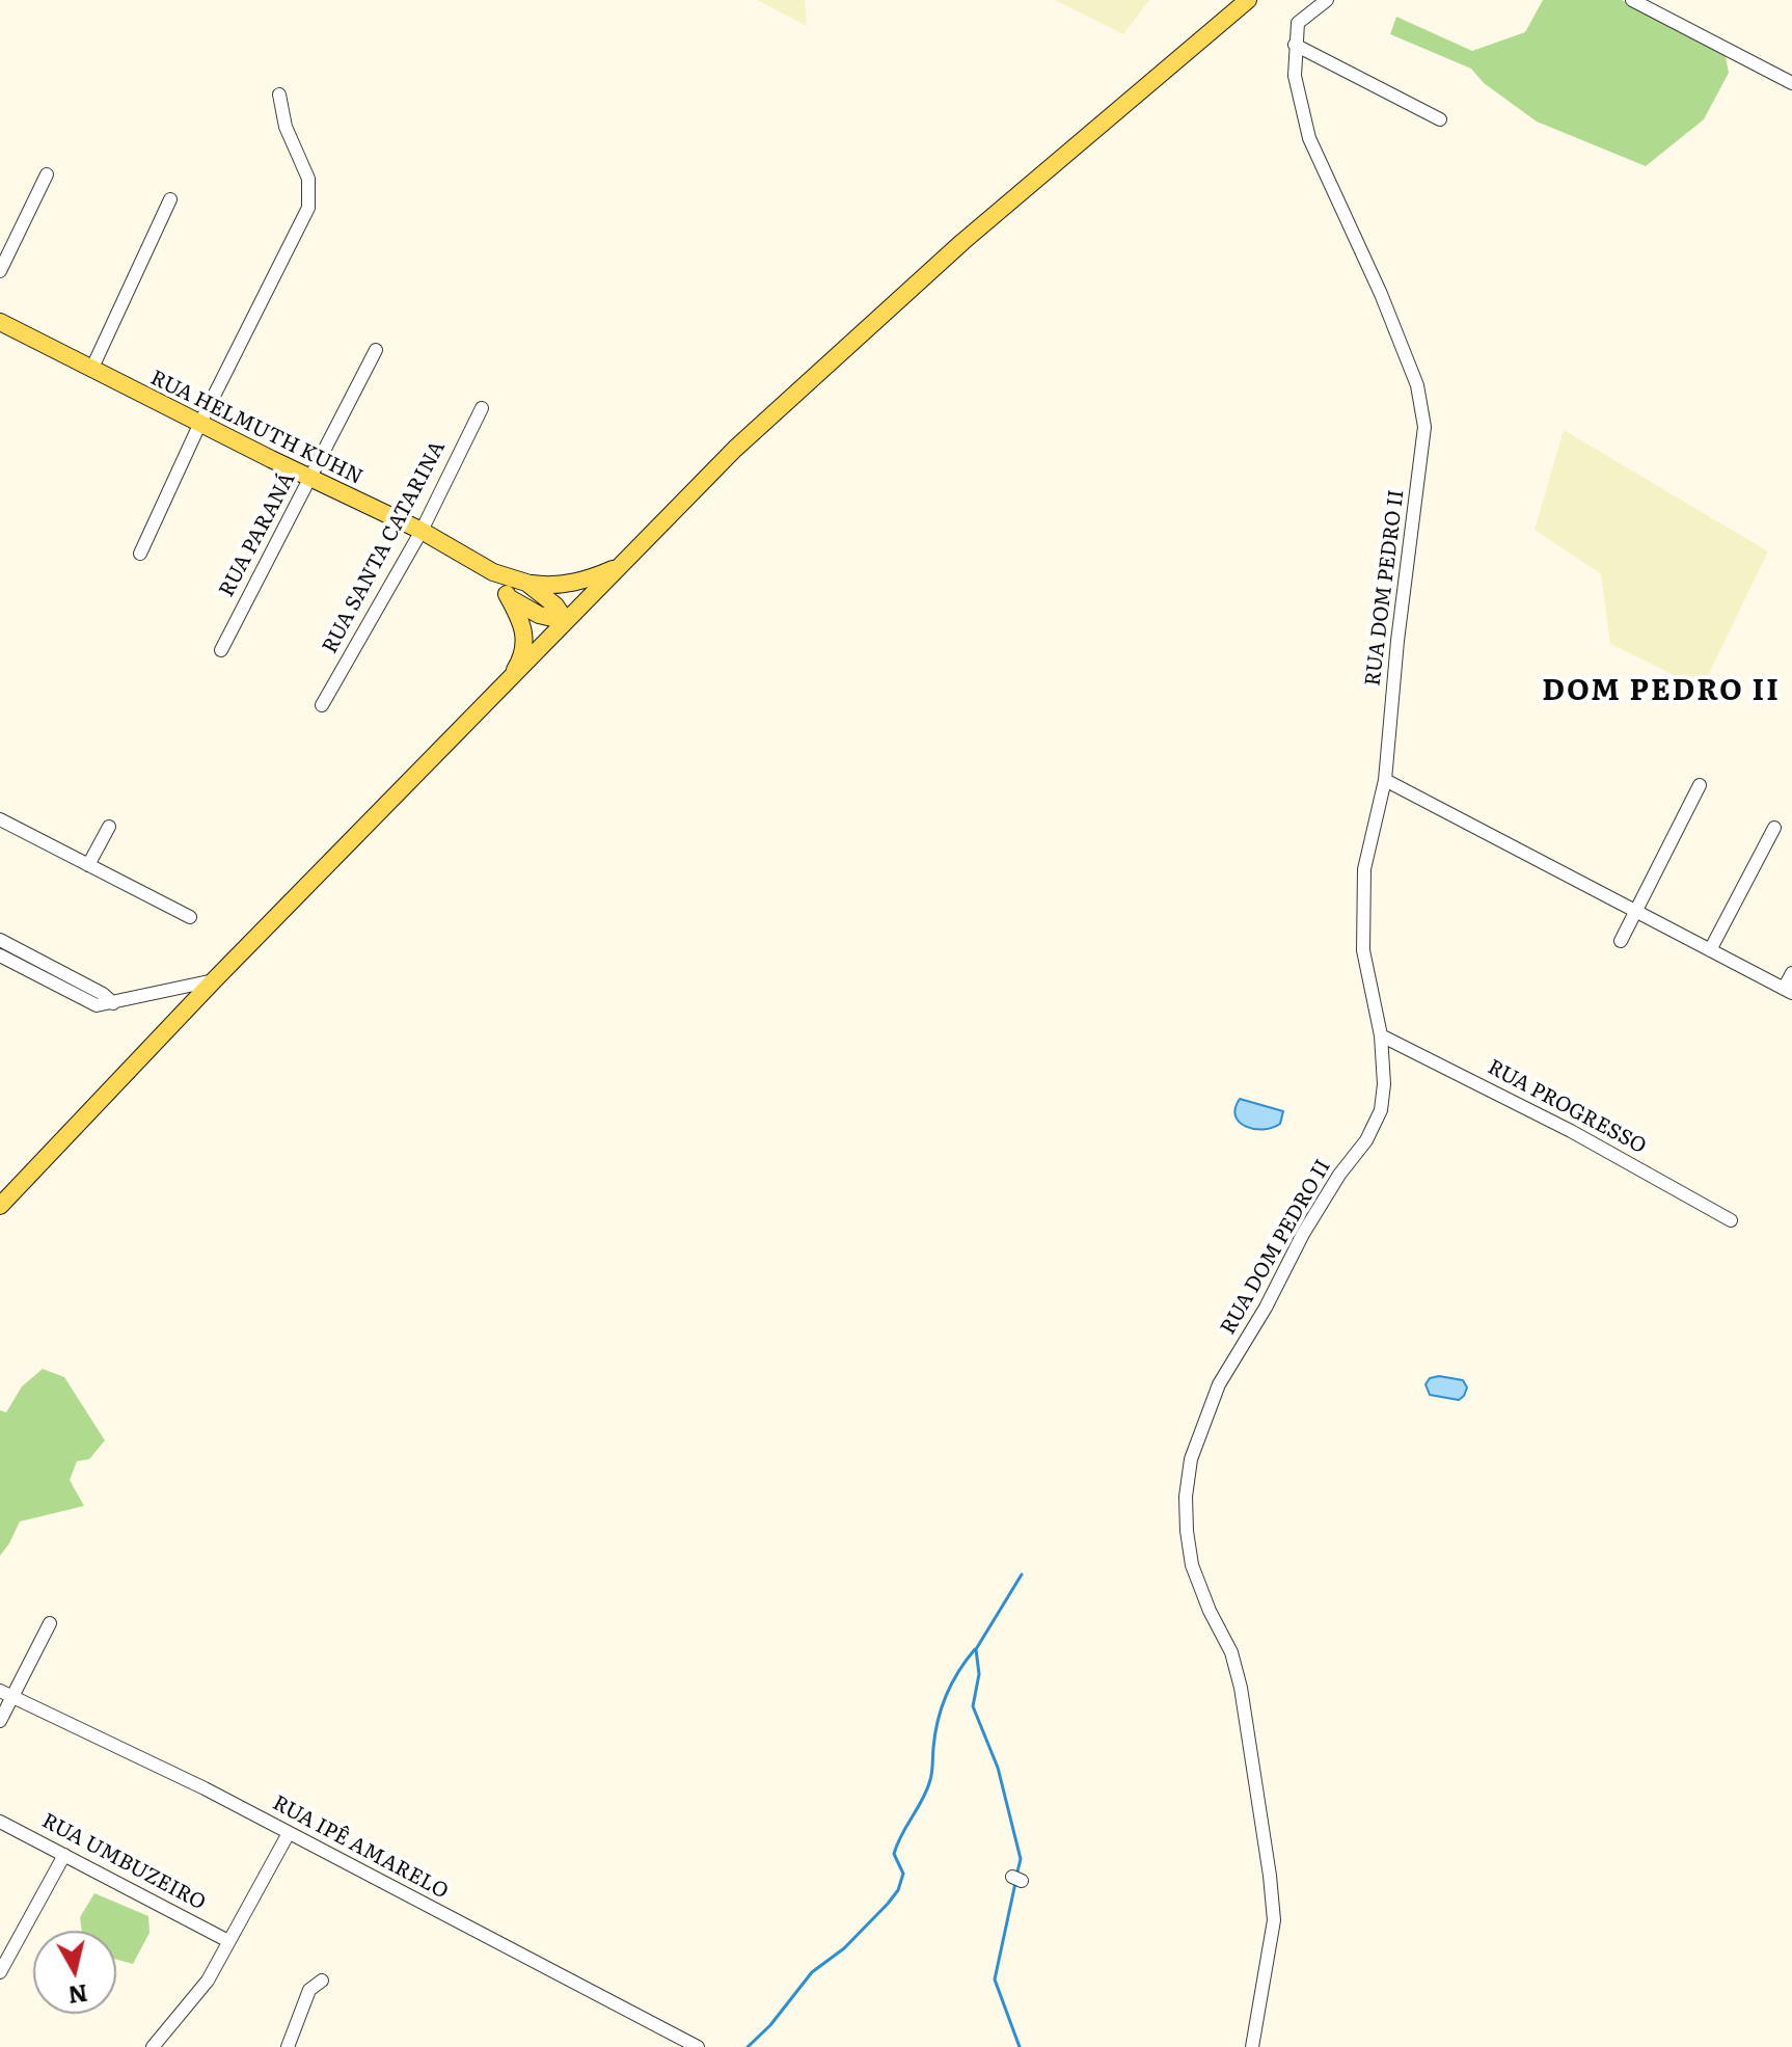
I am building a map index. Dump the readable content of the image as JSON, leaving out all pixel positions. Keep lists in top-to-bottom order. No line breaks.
{"streets":{"main road":["RUA HELMUTH KUHN"],"street":["RUA PARANÁ","RUA SANTA CATARINA","RUA DOM PEDRO II","RUA PROGRESSO","RUA IPÊ AMARELO","RUA UMBUZEIRO"]},"crossings":[["RUA HELMUTH KUHN","RUA PARANÁ"],["RUA HELMUTH KUHN","RUA SANTA CATARINA"],["RUA DOM PEDRO II","RUA PROGRESSO"]],"districts":["DOM PEDRO II"],"north":"bottom"}
